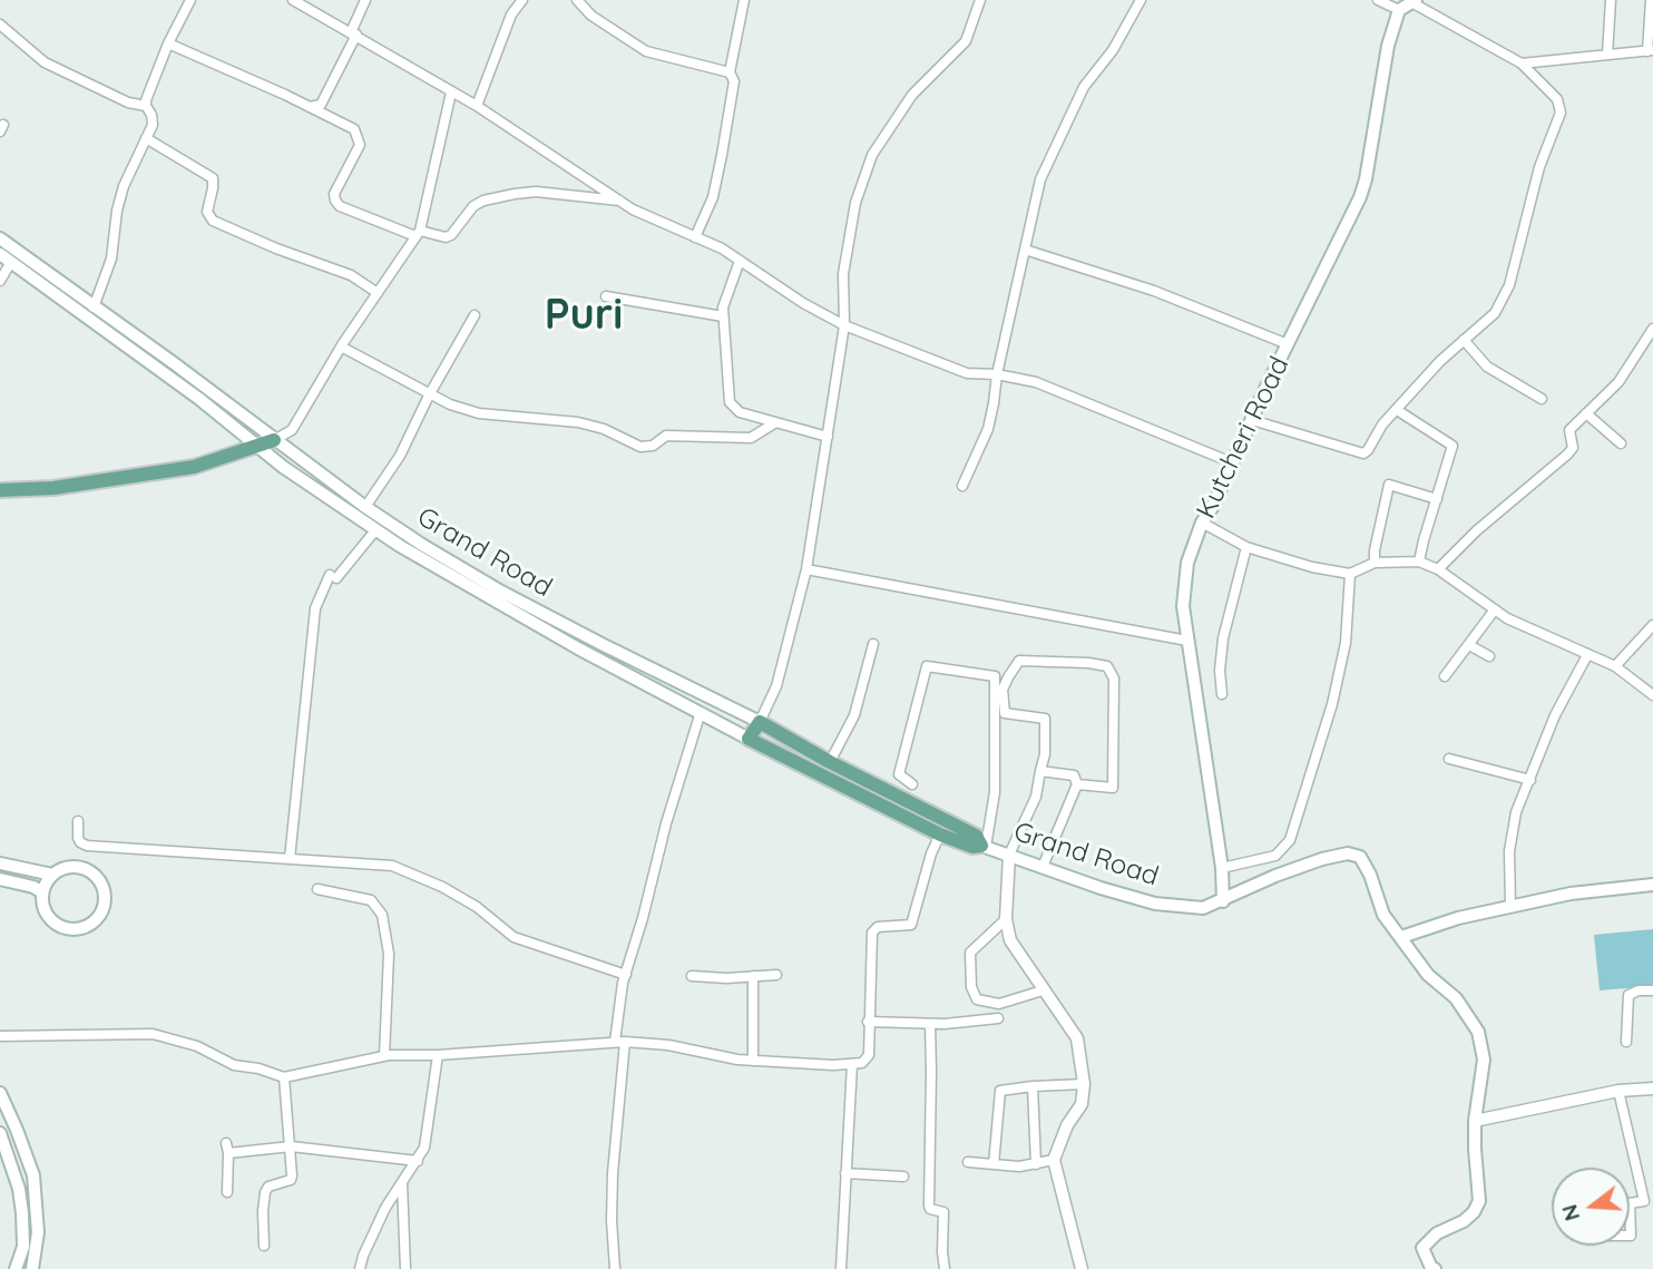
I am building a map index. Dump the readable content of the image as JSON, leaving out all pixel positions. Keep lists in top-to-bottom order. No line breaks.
{"streets":{"main road":["Kutcheri Road","Grand Road"]},"crossings":[["Kutcheri Road","Grand Road"]],"districts":["Puri"],"north":"left"}
